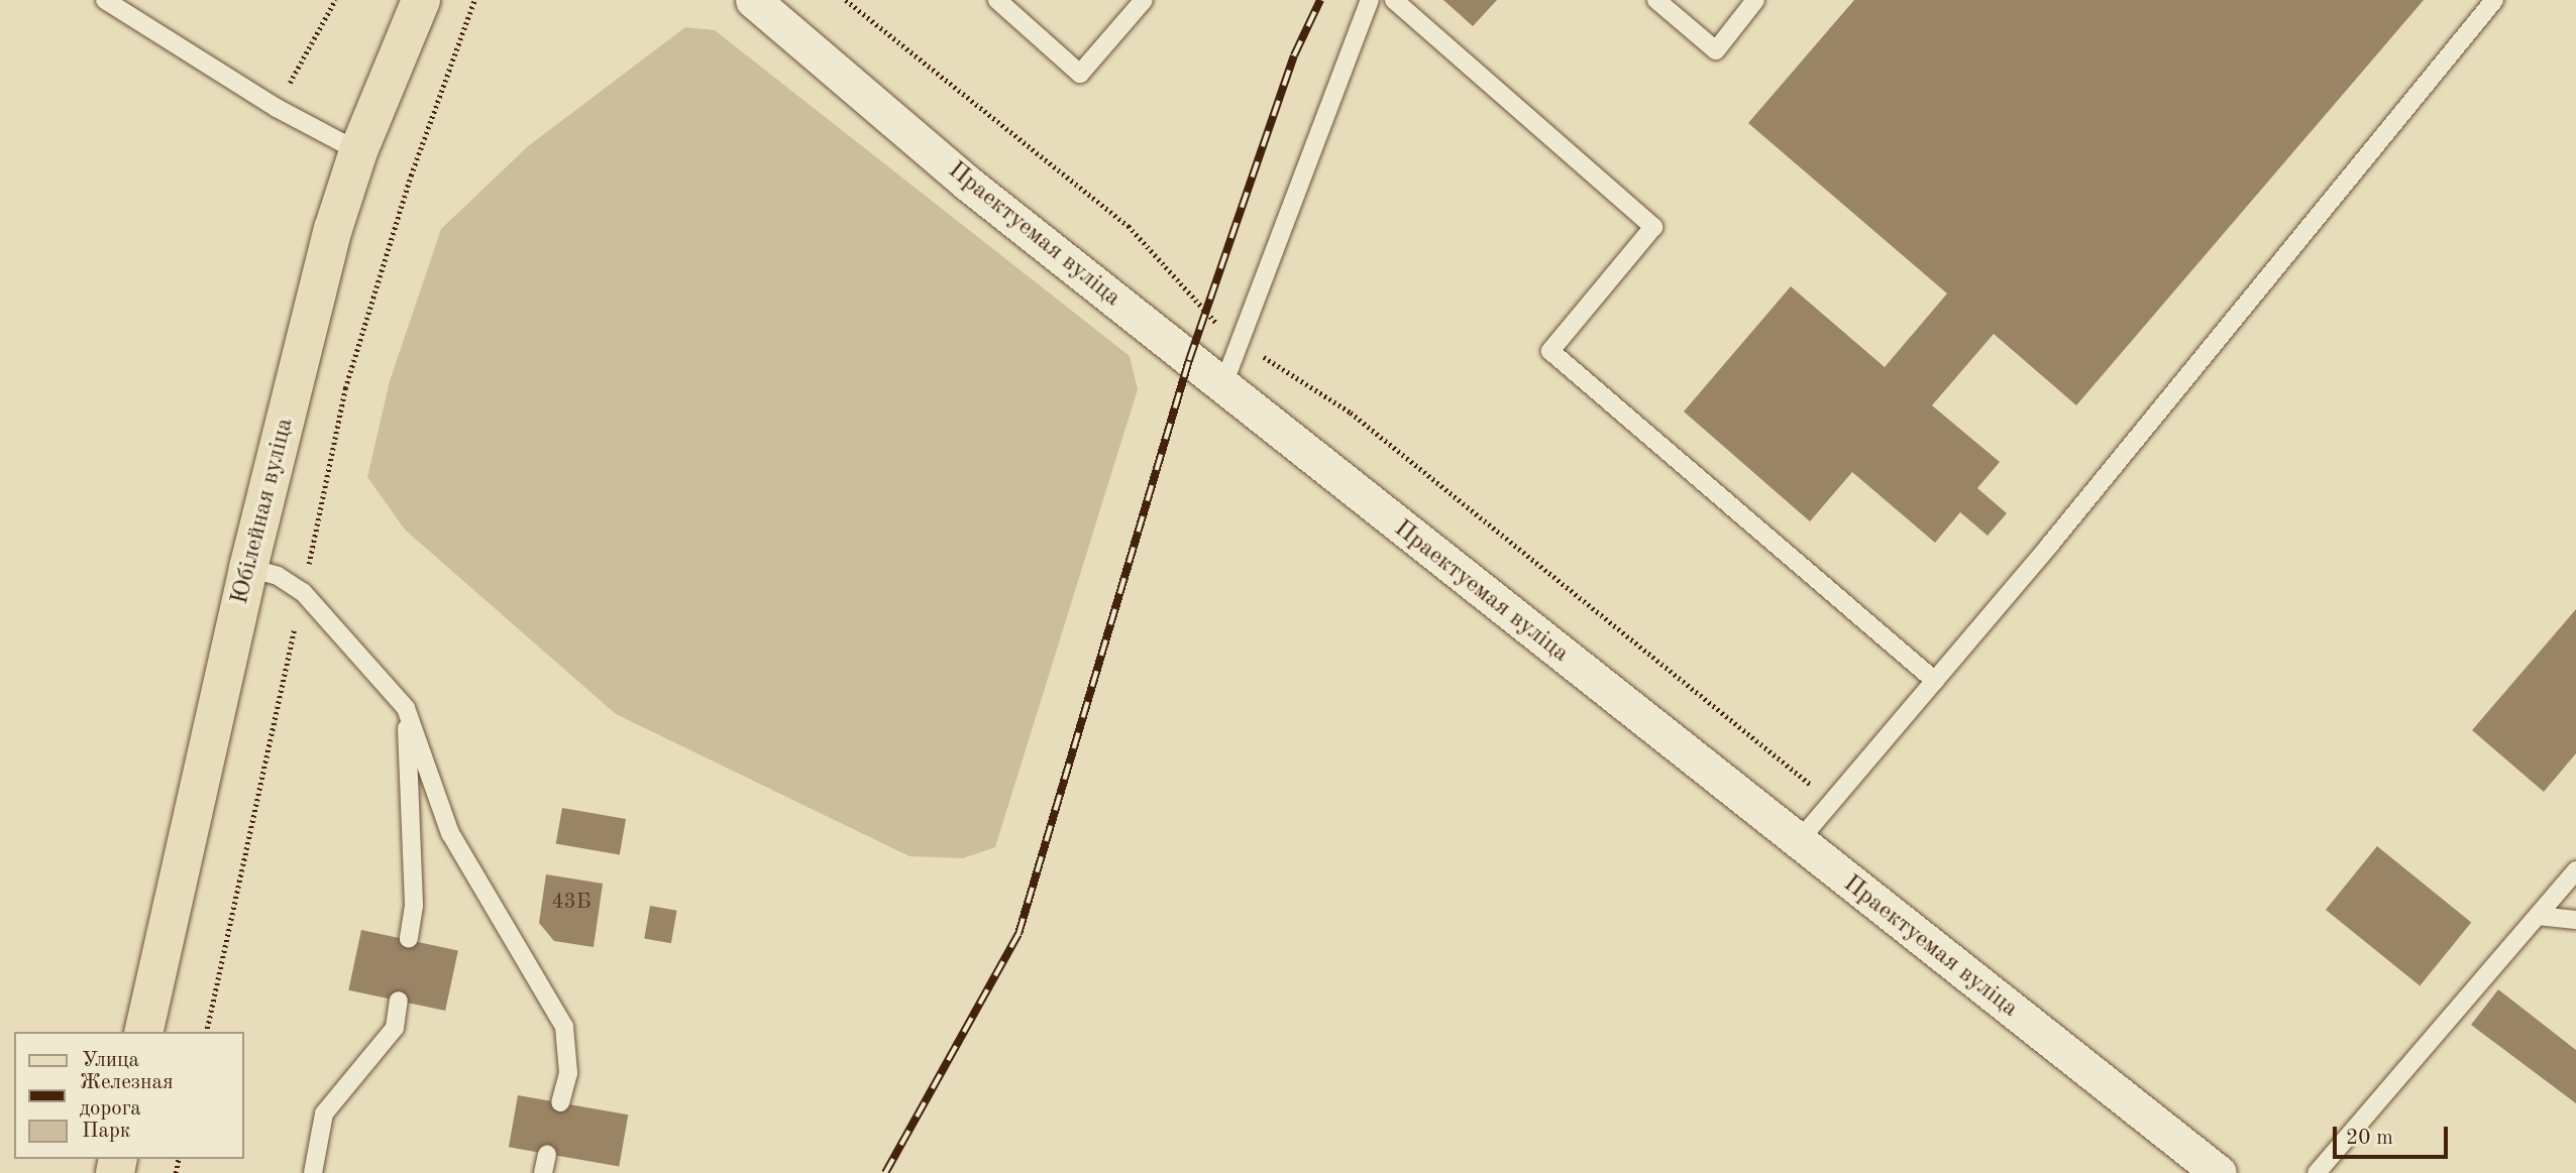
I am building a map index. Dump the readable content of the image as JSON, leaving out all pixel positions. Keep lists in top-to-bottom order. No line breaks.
{"streets":{"main road":["Юбілейная вуліца"],"street":["Праектуемая вуліца"]},"house_numbers":["43Б"],"legend":["Улица","Железная дорога","Парк"],"scale_bar":"20 m"}
